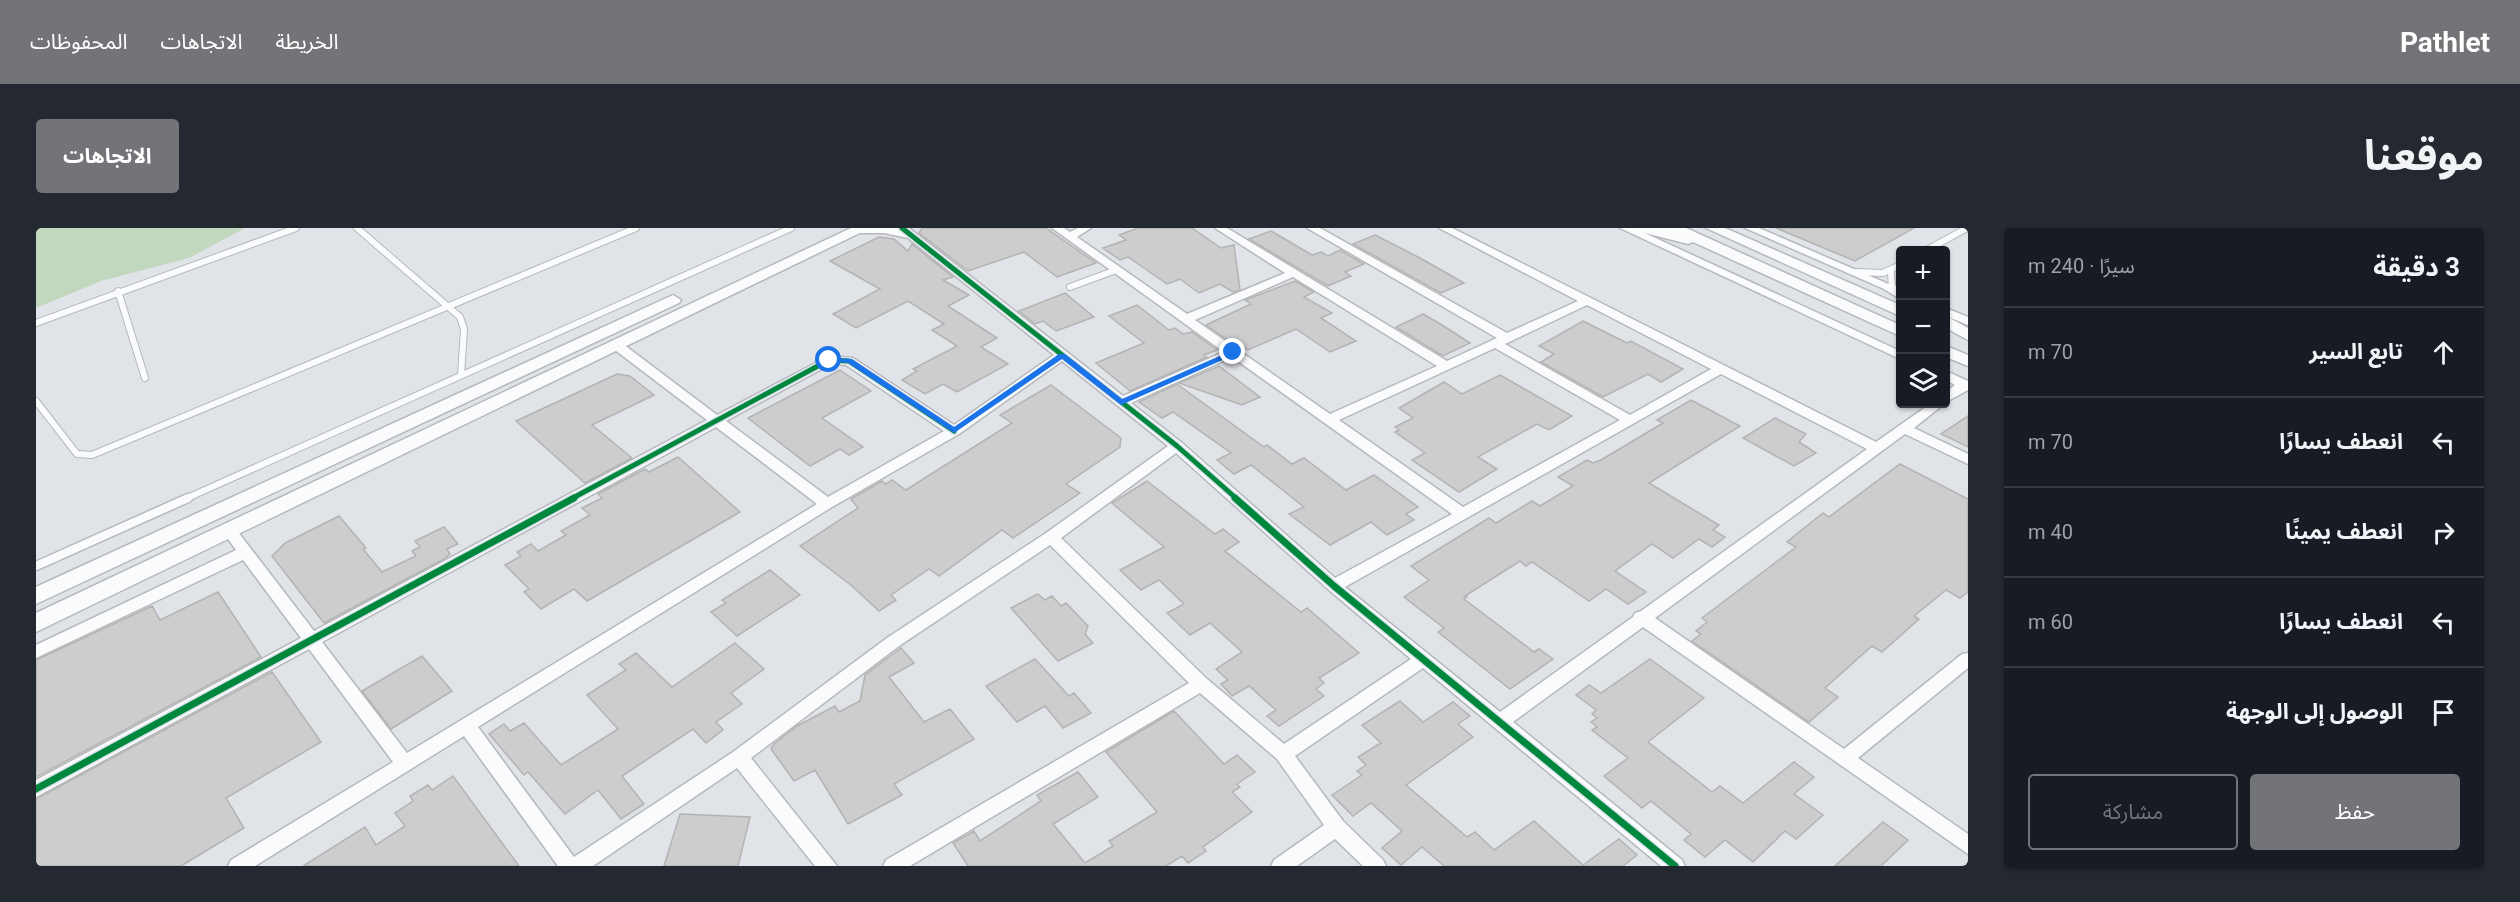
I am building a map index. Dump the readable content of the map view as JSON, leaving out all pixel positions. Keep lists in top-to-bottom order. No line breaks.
{"page":{"header":"Pathlet","nav":["الخريطة","الاتجاهات","المحفوظات"],"title":"موقعنا","buttons":["الاتجاهات",["حفظ","مشاركة"]],"heading":["3 دقيقة","سيرًا · 240 m"],"map_buttons":["+","−"],"list":[["تابع السير","70 m"],["انعطف يسارًا","70 m"],["انعطف يمينًا","40 m"],["انعطف يسارًا","60 m"],"الوصول إلى الوجهة"]}}
